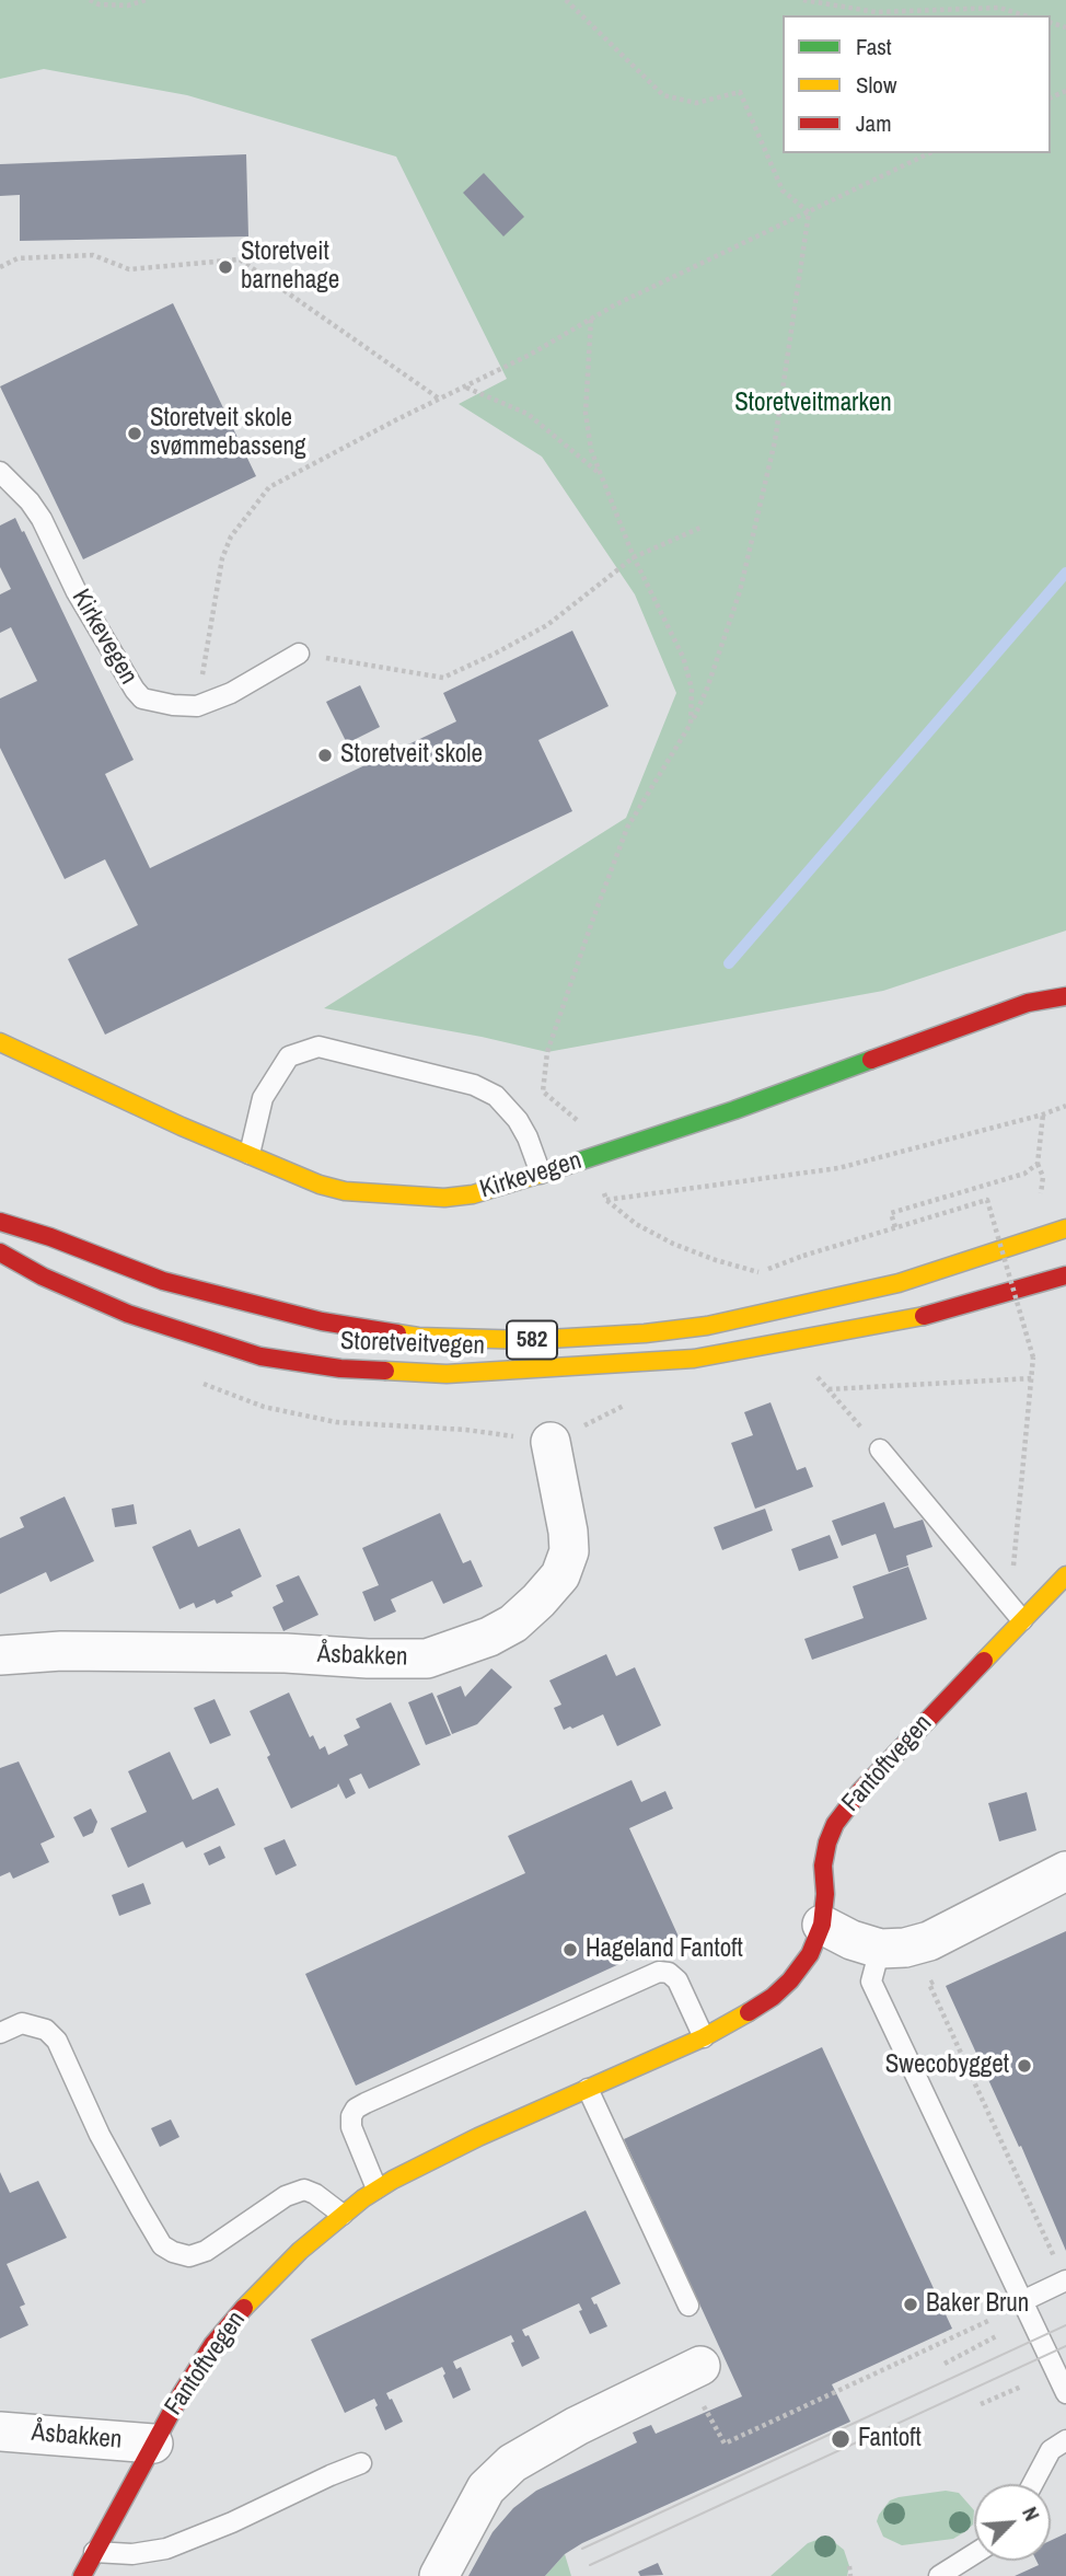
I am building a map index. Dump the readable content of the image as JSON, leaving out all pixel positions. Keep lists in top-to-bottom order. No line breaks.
{"streets":{"street":["Kirkevegen","582","Storetveitvegen","Åsbakken","Fantoftvegen"]},"crossings":[["Åsbakken","Fantoftvegen"]],"parks":["Storetveitmarken"],"places":["Storetveit barnehage","Storetveit skole svømmebasseng","Storetveit skole","Hageland Fantoft","Swecobygget","Baker Brun","Fantoft"],"legend":["Fast","Slow","Jam"],"north":"top right"}
